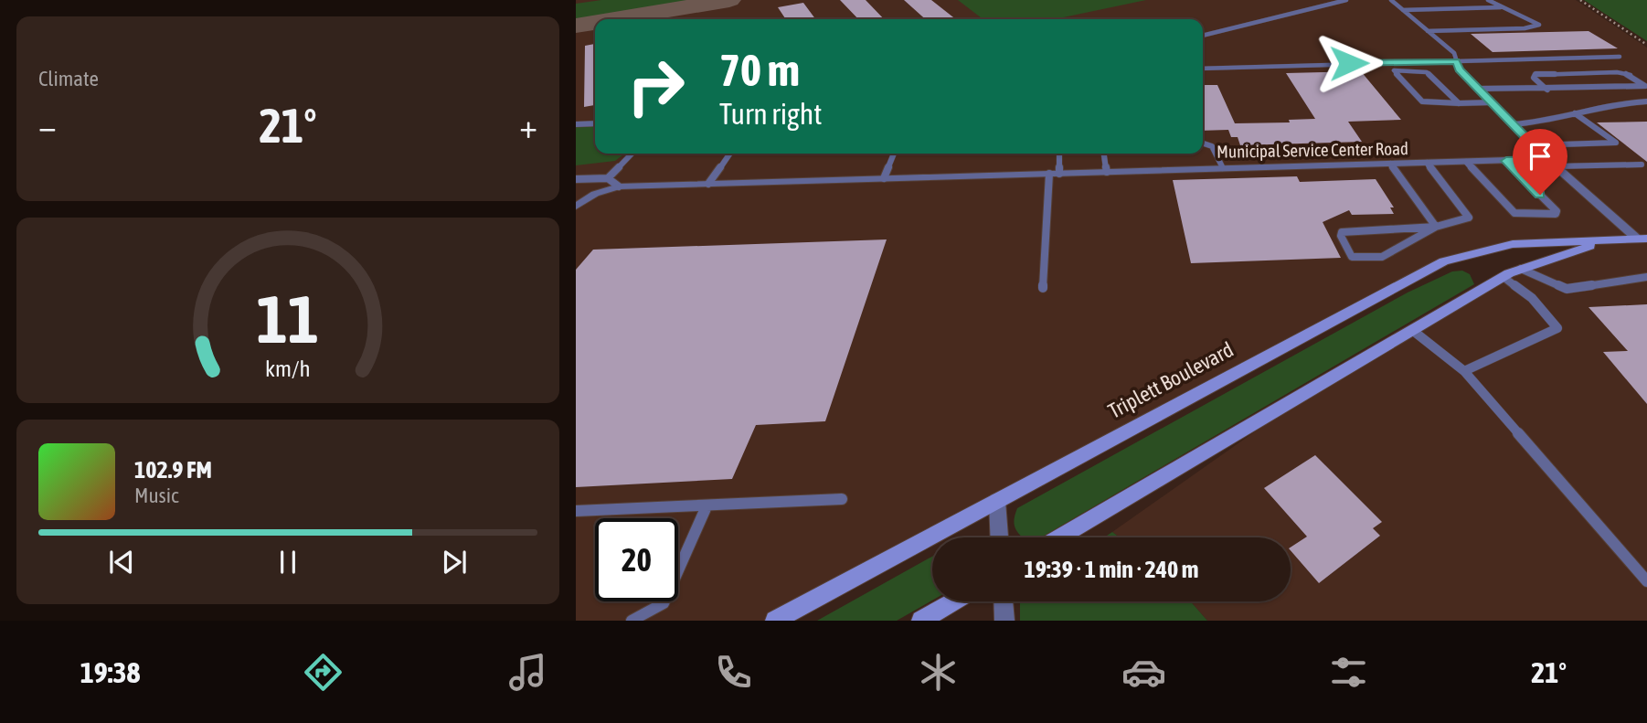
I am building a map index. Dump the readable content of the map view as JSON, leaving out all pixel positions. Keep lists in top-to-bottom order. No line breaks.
{"streets":{"main road":["Triplett Boulevard"],"street":["Municipal Service Center Road"]},"page":{"tile":"Climate","turn":["70 m","Turn right"],"heat":["−","21°","+"],"song":["102.9 FM","Music"],"limit":"20","trip":"19:39 · 1 min · 240 m","tabs":["19:38","21°"],"gauge":["11","km/h"]}}
